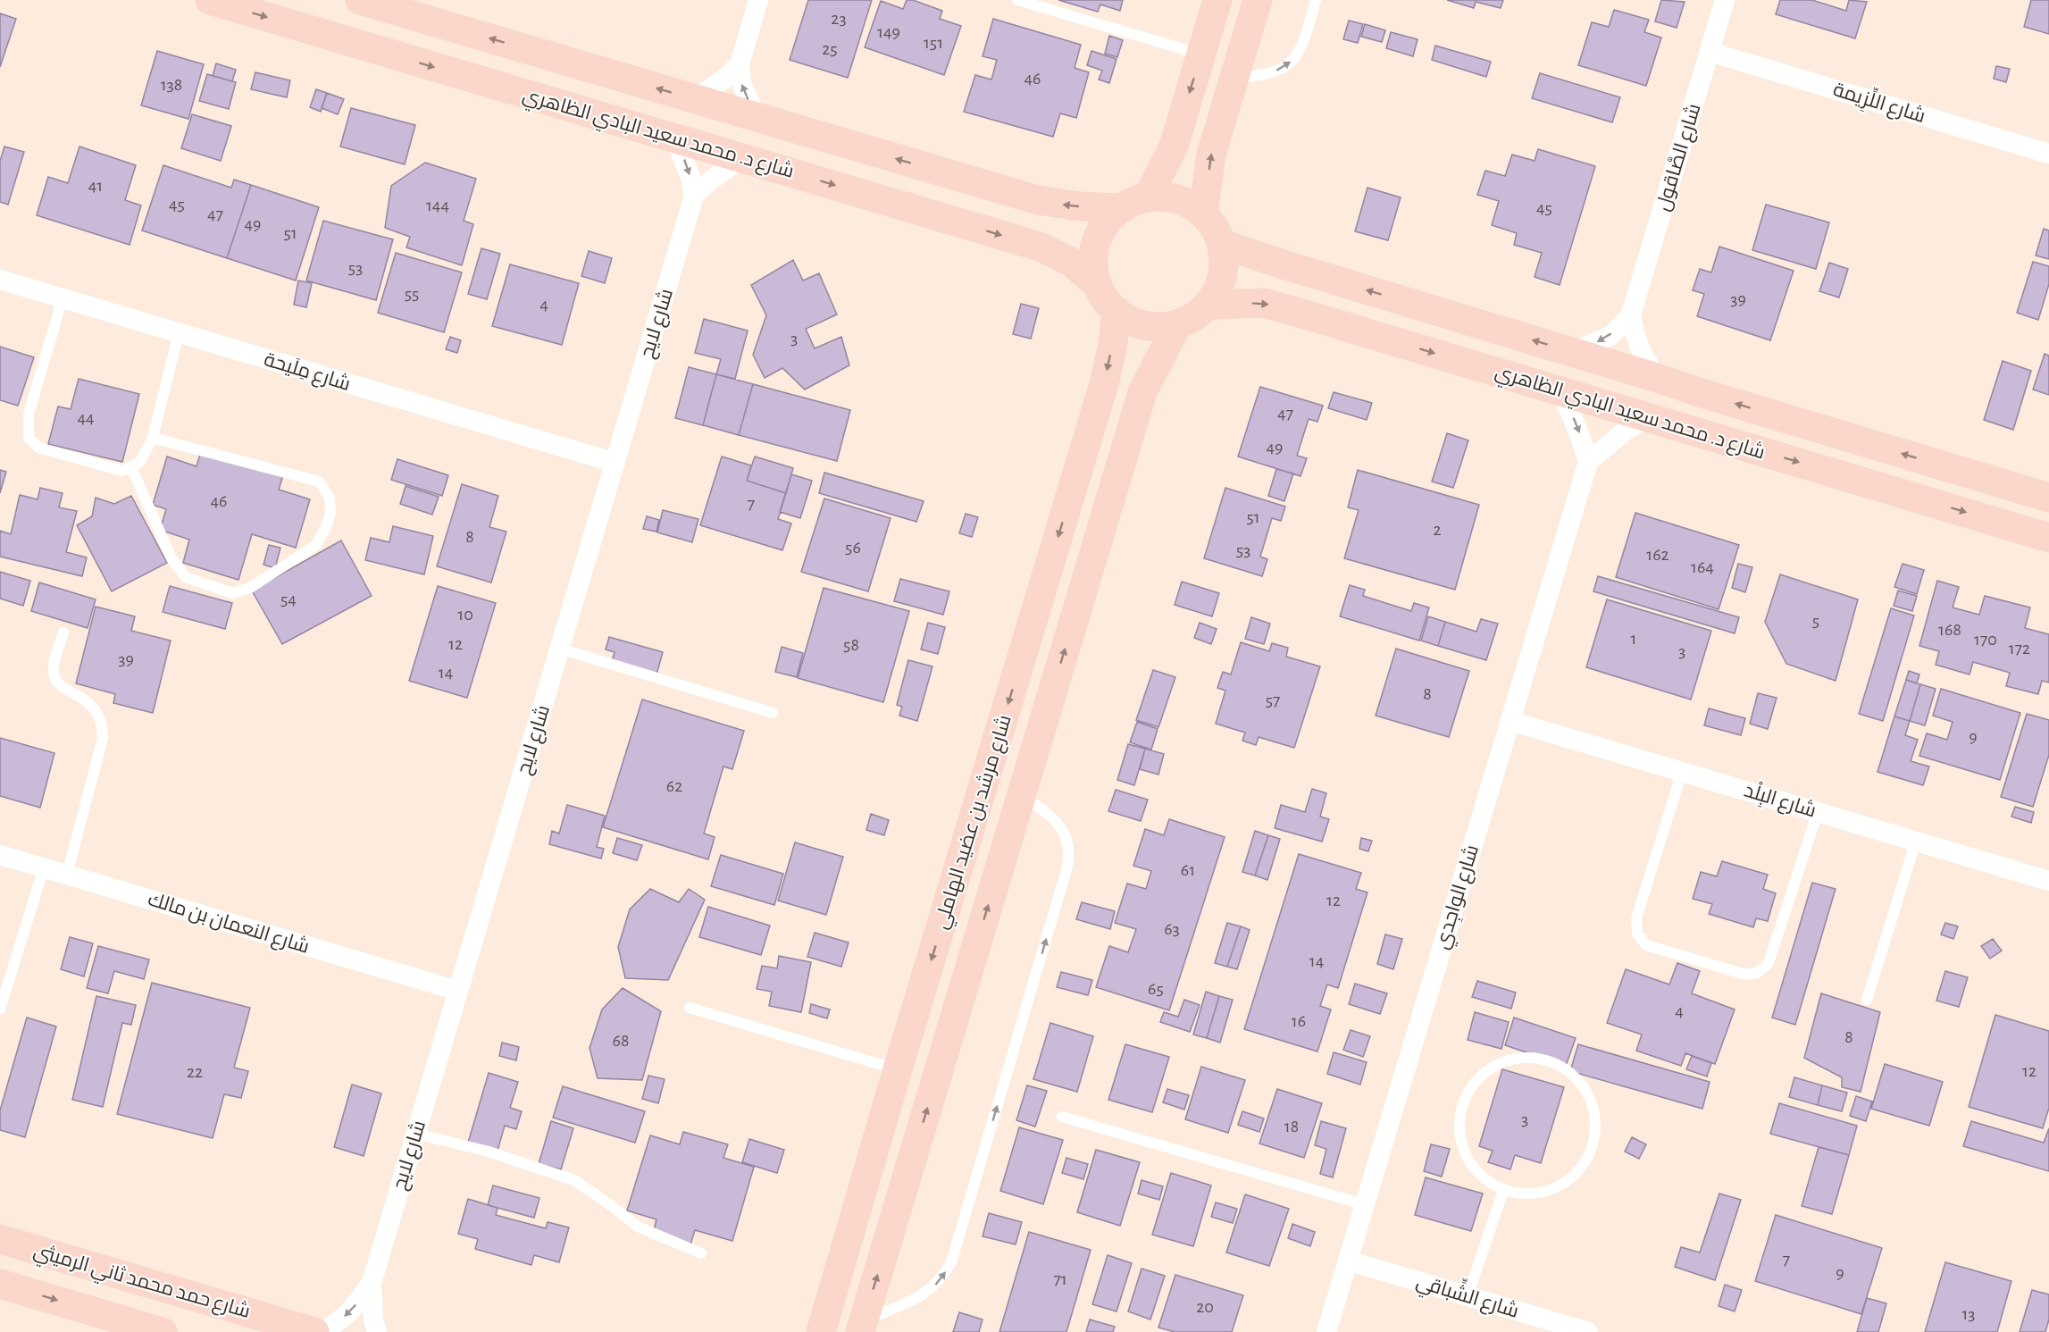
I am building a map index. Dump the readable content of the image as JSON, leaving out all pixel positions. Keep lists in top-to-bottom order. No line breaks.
{"streets":{"street":["شارع اللِّزِيمة","شارع د. محمد سعيد البادي الظاهري","شارع الصَّاقول","شارع لايح","شارع مِلَيحة","شارع البِلْد","شارع مرشد بن عضيد الهاملي","شارع الواجِدي","شارع النعمان بن مالك","شارع حمد محمد ثاني الرميثي","شارع الشِّباقي"]},"crossings":[["شارع اللِّزِيمة","شارع الصَّاقول"],["شارع د. محمد سعيد البادي الظاهري","شارع الصَّاقول"],["شارع د. محمد سعيد البادي الظاهري","شارع مرشد بن عضيد الهاملي"],["شارع لايح","شارع مِلَيحة"],["شارع لايح","شارع النعمان بن مالك"],["شارع البِلْد","شارع الواجِدي"],["شارع الواجِدي","شارع الشِّباقي"]],"house_numbers":["23","149","151","25","46","138","41","45","144","45","47","49","51","53","55","39","4","3","47","44","49","46","7","51","2","8","56","53","162","164","54","10","5","168","1","170","12","58","172","3","39","14","8","57","9","62","61","12","63","14","65","4","16","8","68","12","22","3","18","7","9","71","20","13"]}
